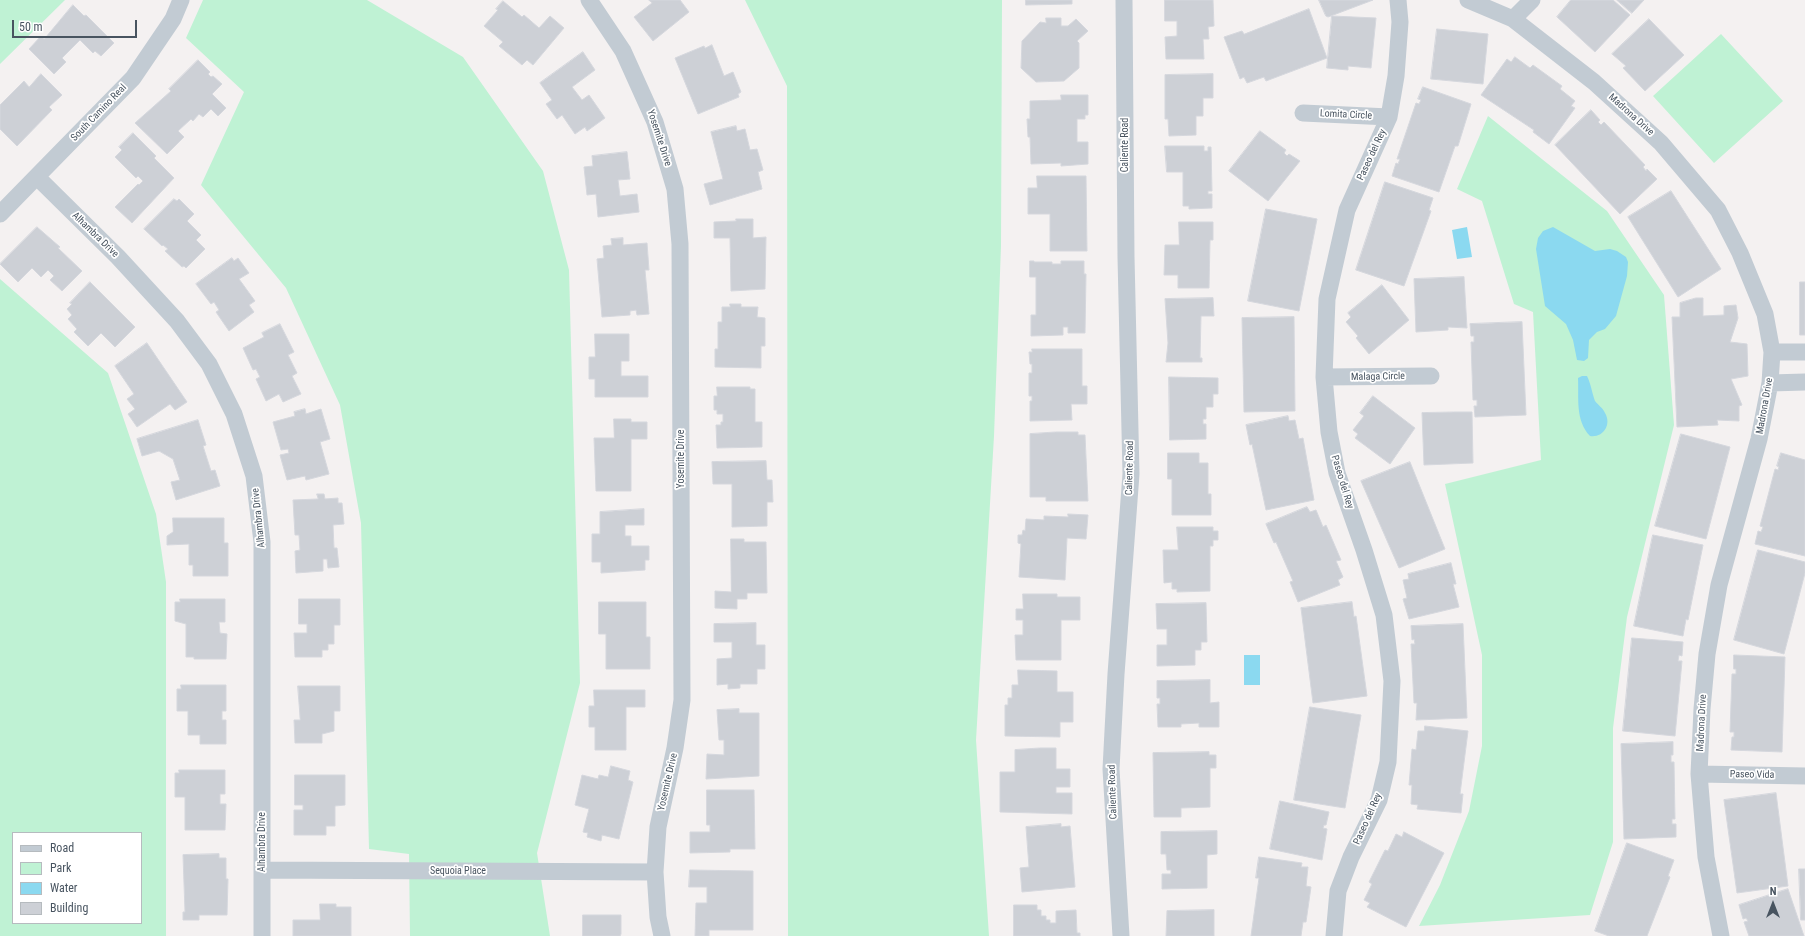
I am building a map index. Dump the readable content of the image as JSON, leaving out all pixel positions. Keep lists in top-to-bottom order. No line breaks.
{"streets":{"street":["South Camino Real","Lomita Circle","Madrona Drive","Yosemite Drive","Caliente Road","Paseo del Rey","Alhambra Drive","Malaga Circle","Paseo Vida","Sequoia Place"]},"crossings":[["South Camino Real","Alhambra Drive"],["Lomita Circle","Paseo del Rey"],["Madrona Drive","Paseo Vida"],["Yosemite Drive","Sequoia Place"],["Paseo del Rey","Malaga Circle"],["Alhambra Drive","Sequoia Place"]],"legend":["Road","Park","Water","Building"],"scale_bar":"50 m","north":"top"}
